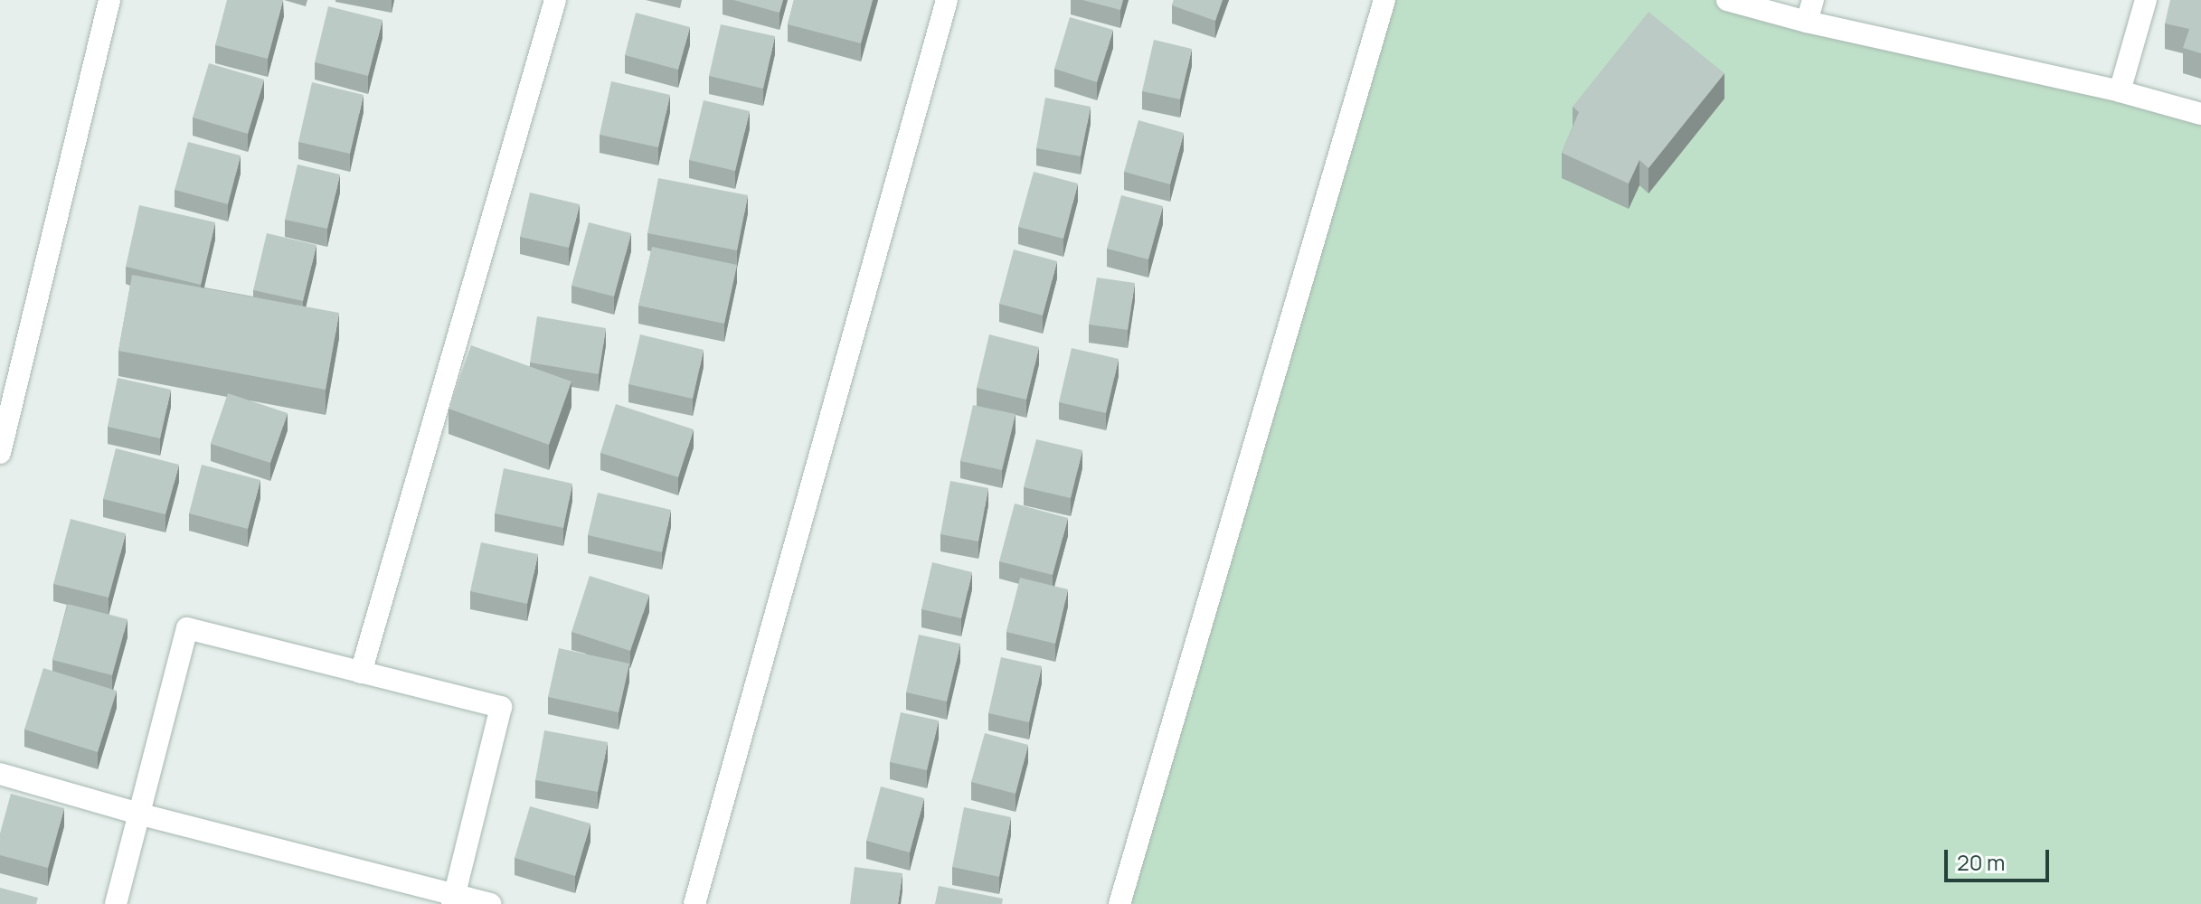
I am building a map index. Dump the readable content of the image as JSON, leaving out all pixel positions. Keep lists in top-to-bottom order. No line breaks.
{"scale_bar":"20 m"}
